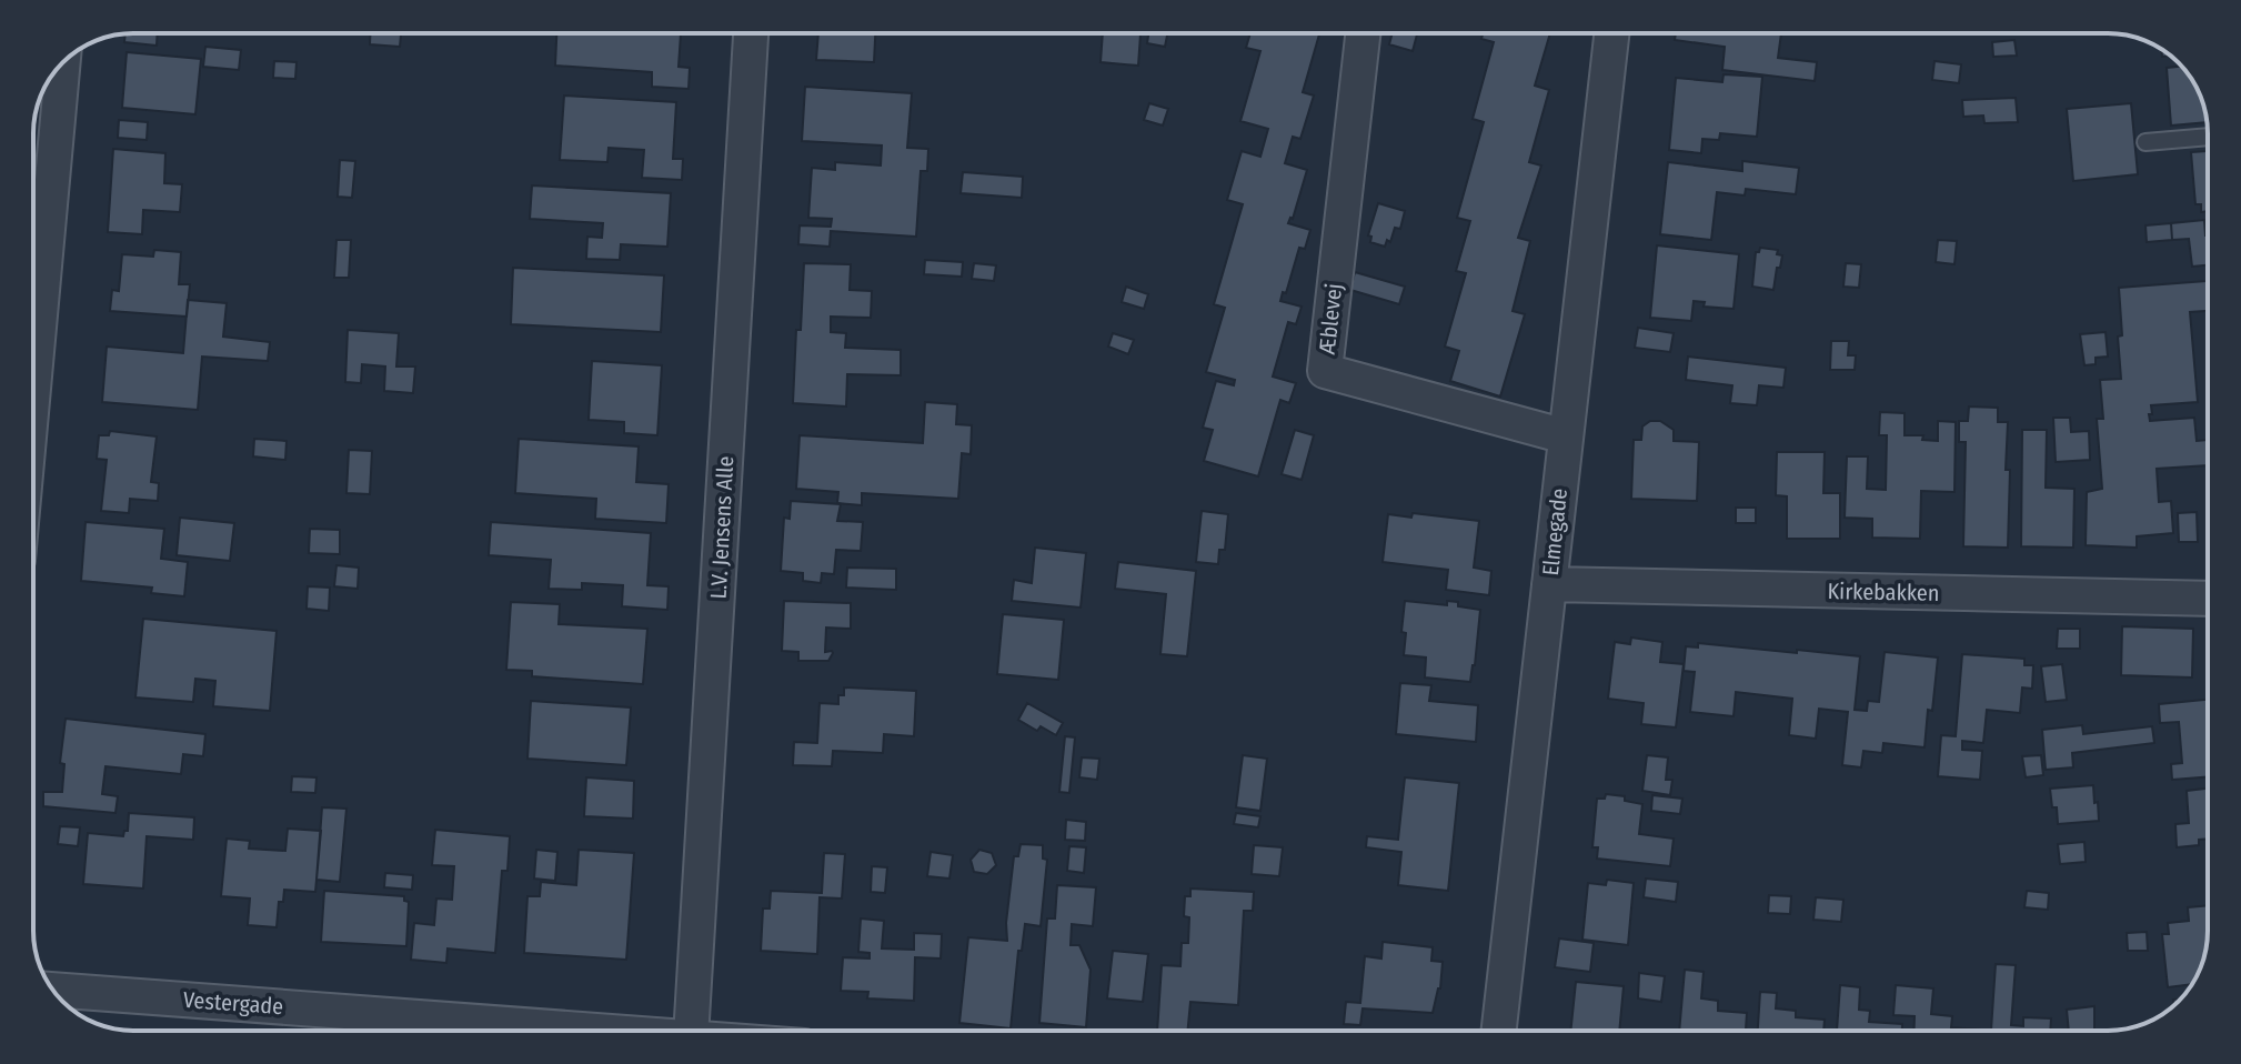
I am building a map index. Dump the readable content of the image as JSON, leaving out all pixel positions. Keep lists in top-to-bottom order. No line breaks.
{"streets":{"street":["Æblevej","L.V. Jensens Alle","Elmegade","Kirkebakken","Vestergade"]},"crossings":[["Æblevej","Elmegade"],["Elmegade","Kirkebakken"]]}
